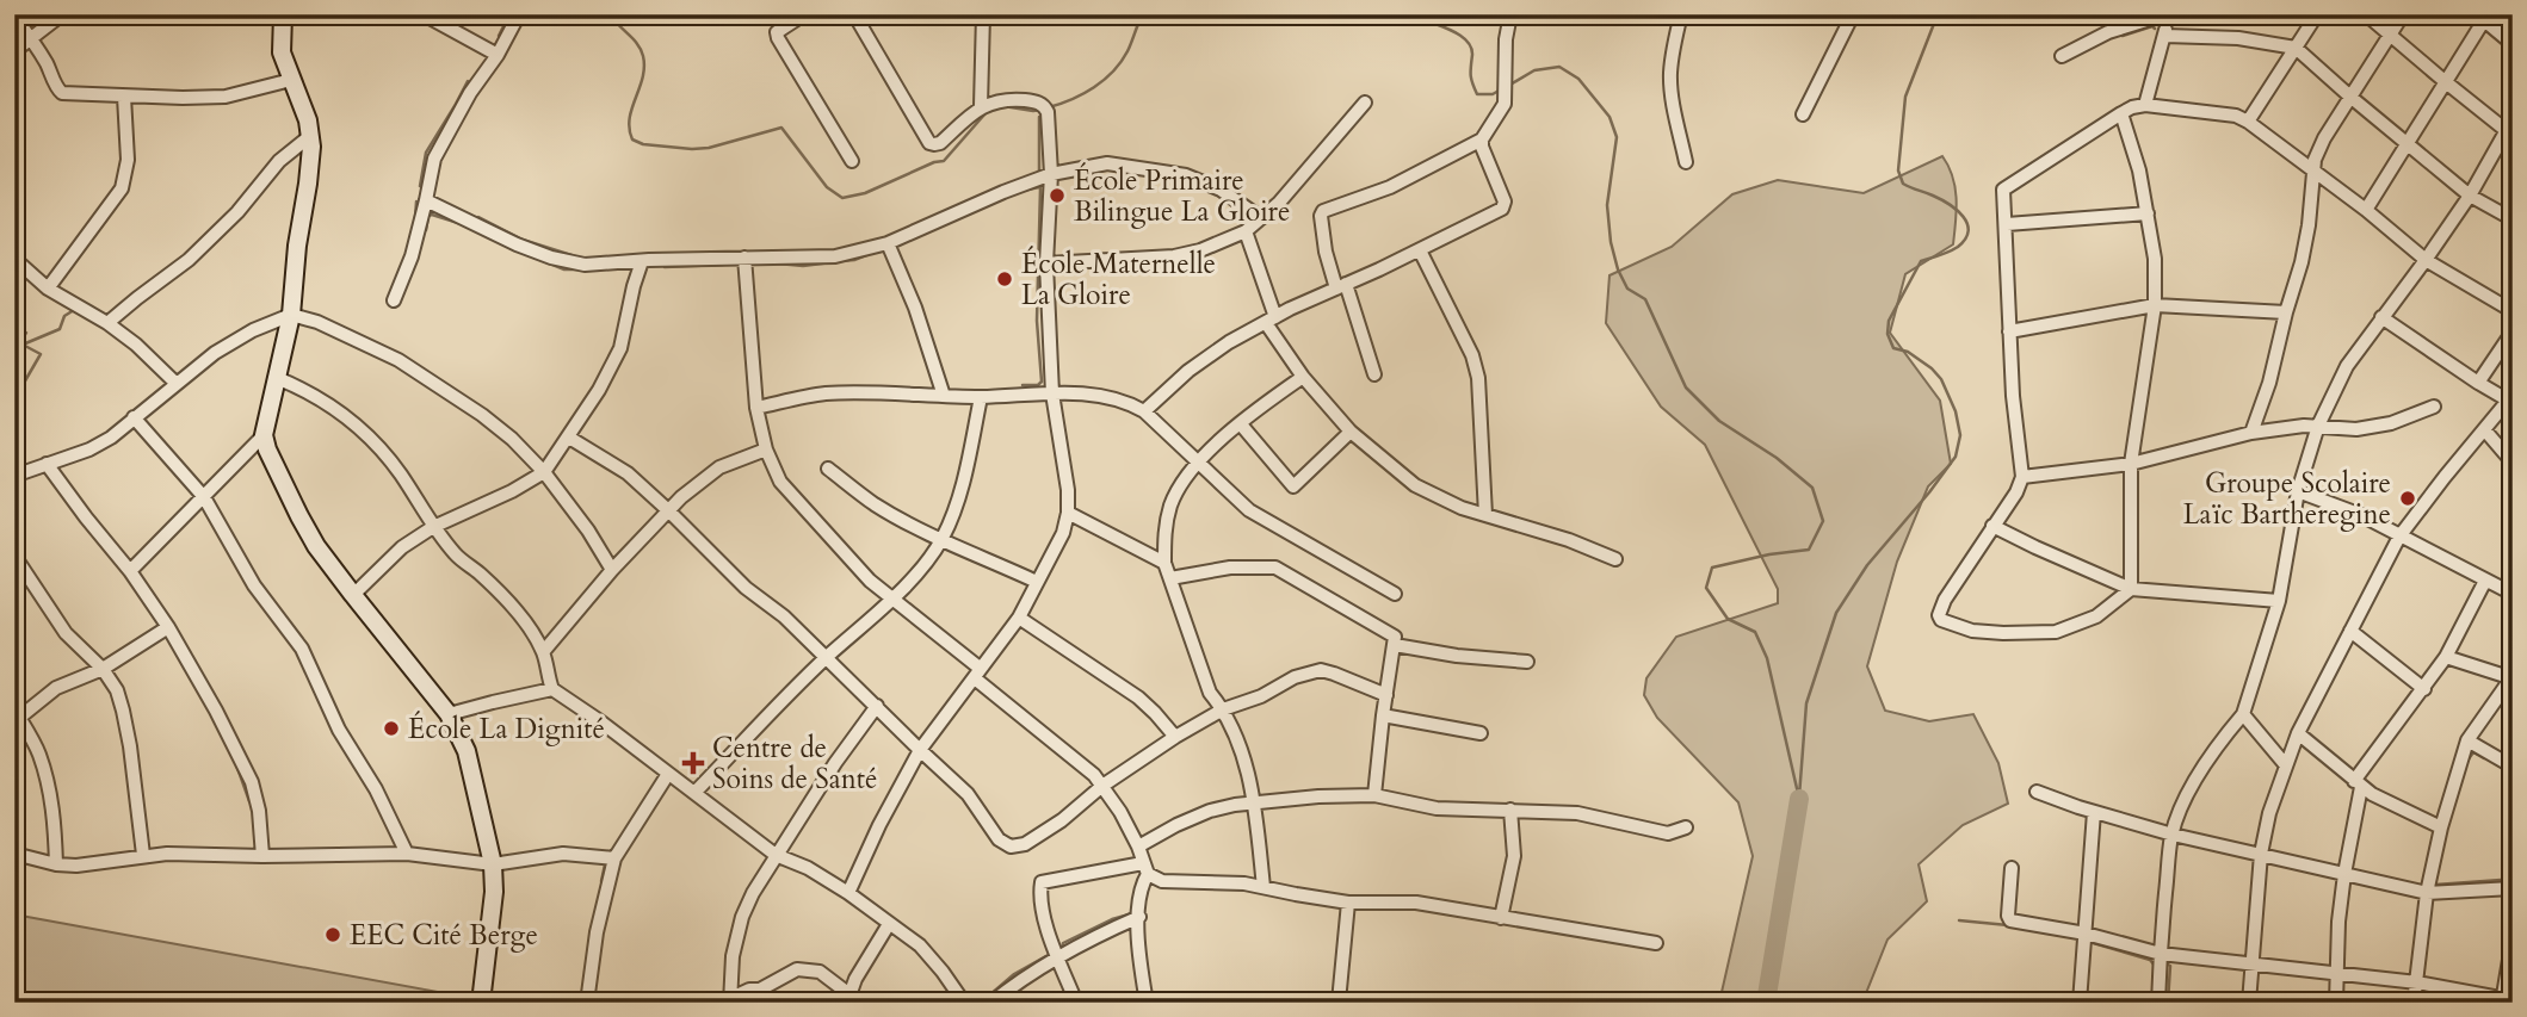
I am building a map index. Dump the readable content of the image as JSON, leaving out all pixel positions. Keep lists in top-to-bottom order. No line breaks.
{"places":{"other":["École Primaire Bilingue La Gloire","École Maternelle La Gloire","Groupe Scolaire Laïc Bartheregine","École La Dignité","EEC Cité Berge"],"health":["Centre de Soins de Santé"]}}
